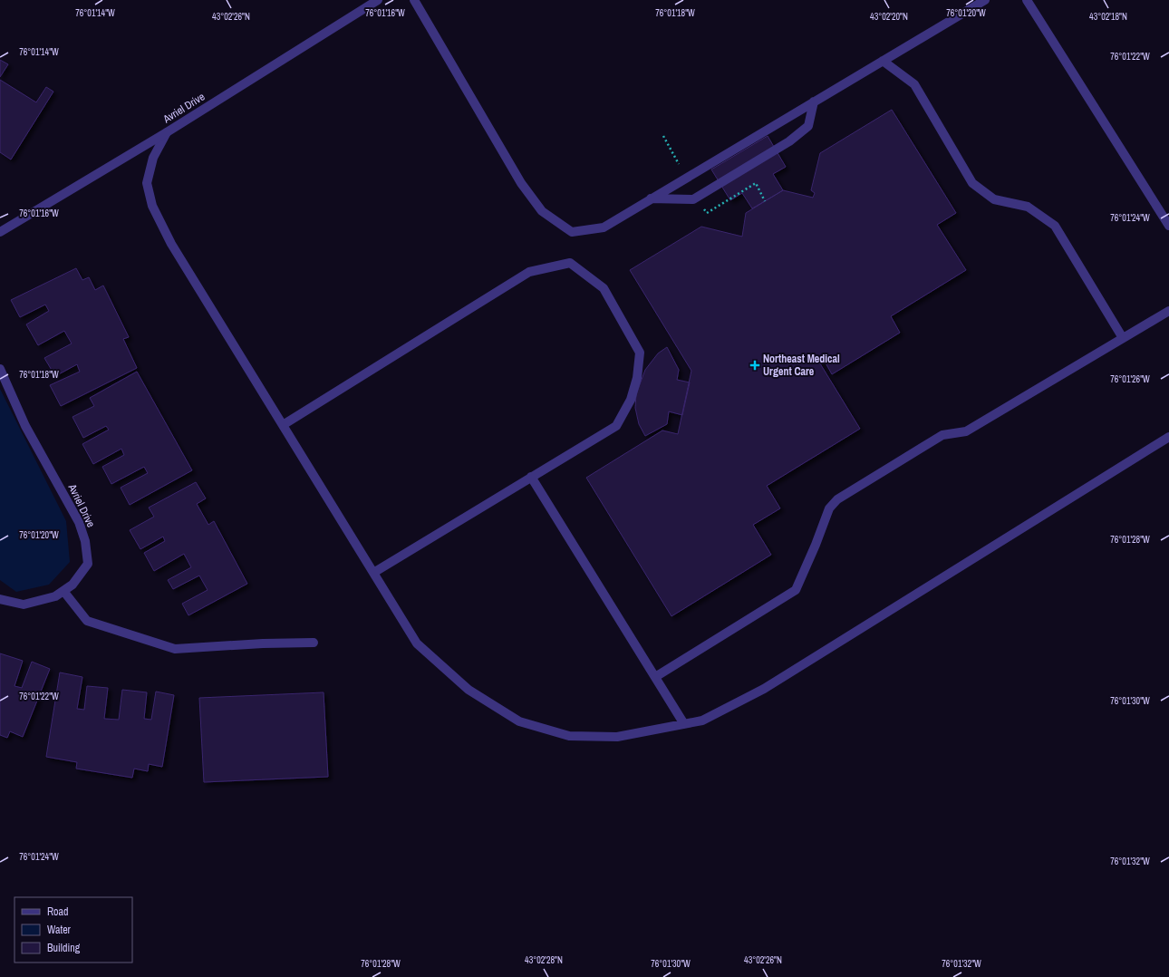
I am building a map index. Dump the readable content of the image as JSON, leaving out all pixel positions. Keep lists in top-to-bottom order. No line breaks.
{"streets":{"street":["Avriel Drive"]},"places":{"health":["Northeast Medical Urgent Care"]},"legend":["Road","Water","Building"],"coordinates":["76°01'16\"W","76°01'14\"W","76°01'18\"W","76°01'20\"W","43°02'26\"N","43°02'20\"N","43°02'18\"N","76°01'22\"W","76°01'24\"W","76°01'26\"W","76°01'28\"W","76°01'30\"W","76°01'32\"W","43°02'28\"N"]}
